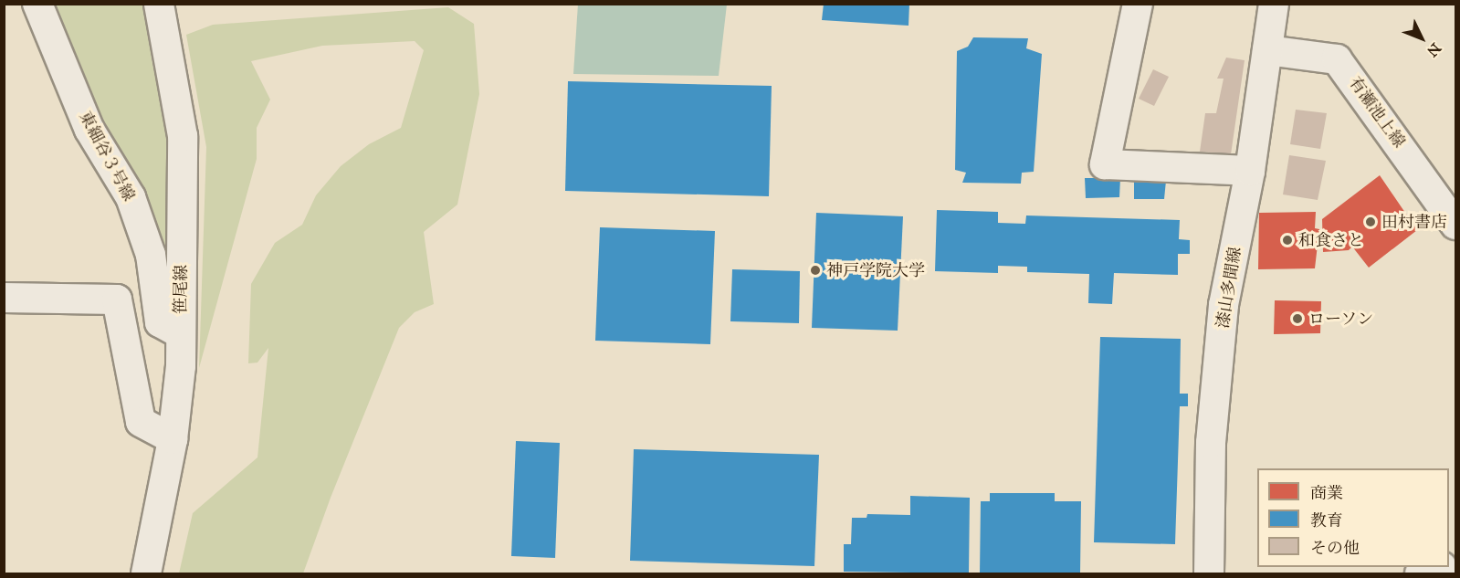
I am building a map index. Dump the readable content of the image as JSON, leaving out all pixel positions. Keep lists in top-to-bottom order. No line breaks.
{"streets":{"street":["有瀬池上線","東細谷３号線","漆山多聞線","笹尾線"]},"crossings":[["有瀬池上線","漆山多聞線"],["東細谷３号線","笹尾線"]],"places":["田村書店","和食さと","神戸学院大学","ローソン"],"legend":["商業","教育","その他"],"north":"bottom right"}
